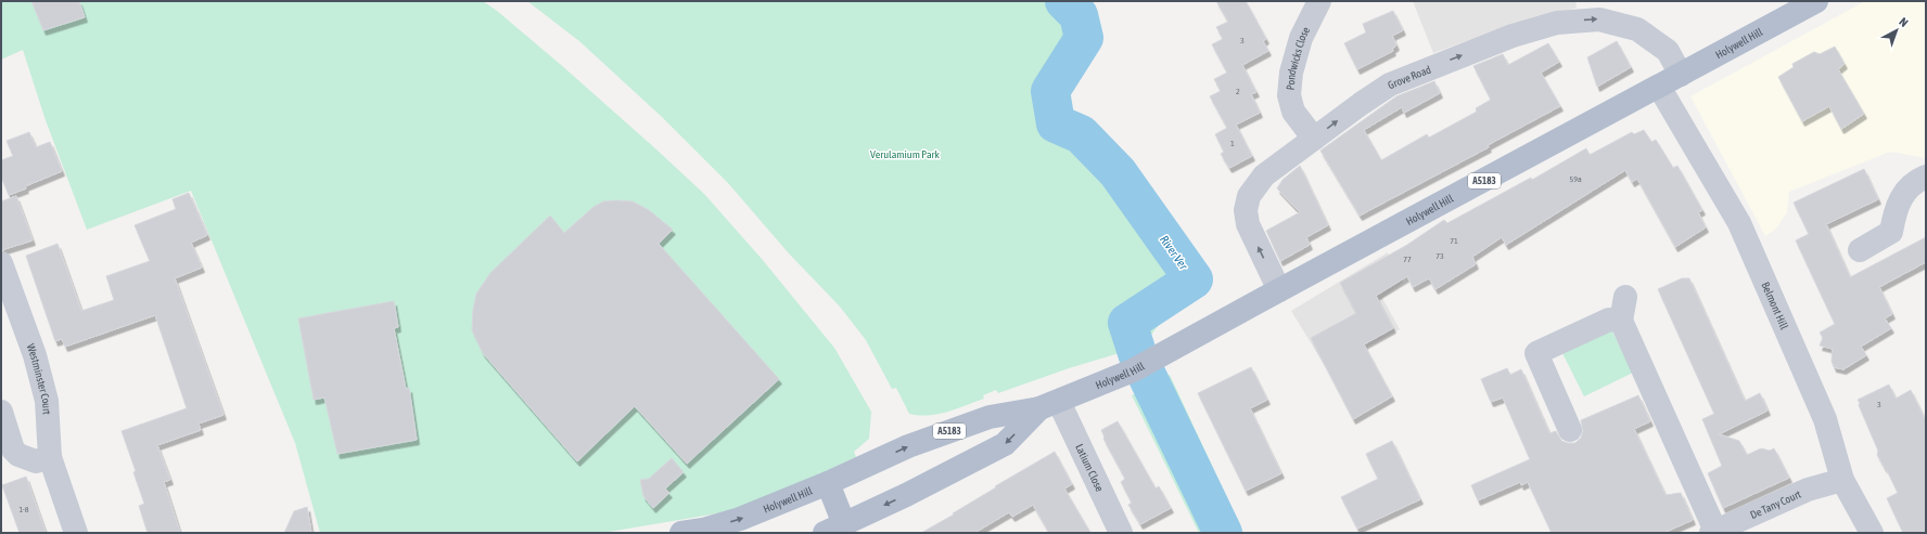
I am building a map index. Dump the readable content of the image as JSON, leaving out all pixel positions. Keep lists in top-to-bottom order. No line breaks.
{"streets":{"main road":["Holywell Hill","A5183"],"street":["Pondwicks Close","Grove Road","Belmont Hill","Westminster Court","Latium Close","De Tany Court"]},"crossings":[["Holywell Hill","Grove Road"],["Holywell Hill","Belmont Hill"],["Holywell Hill","Latium Close"],["Pondwicks Close","Grove Road"],["Belmont Hill","De Tany Court"]],"water":["River Ver"],"parks":["Verulamium Park"],"house_numbers":["3","2","1","59a","71","73","77","3","1-8"],"north":"top right"}
